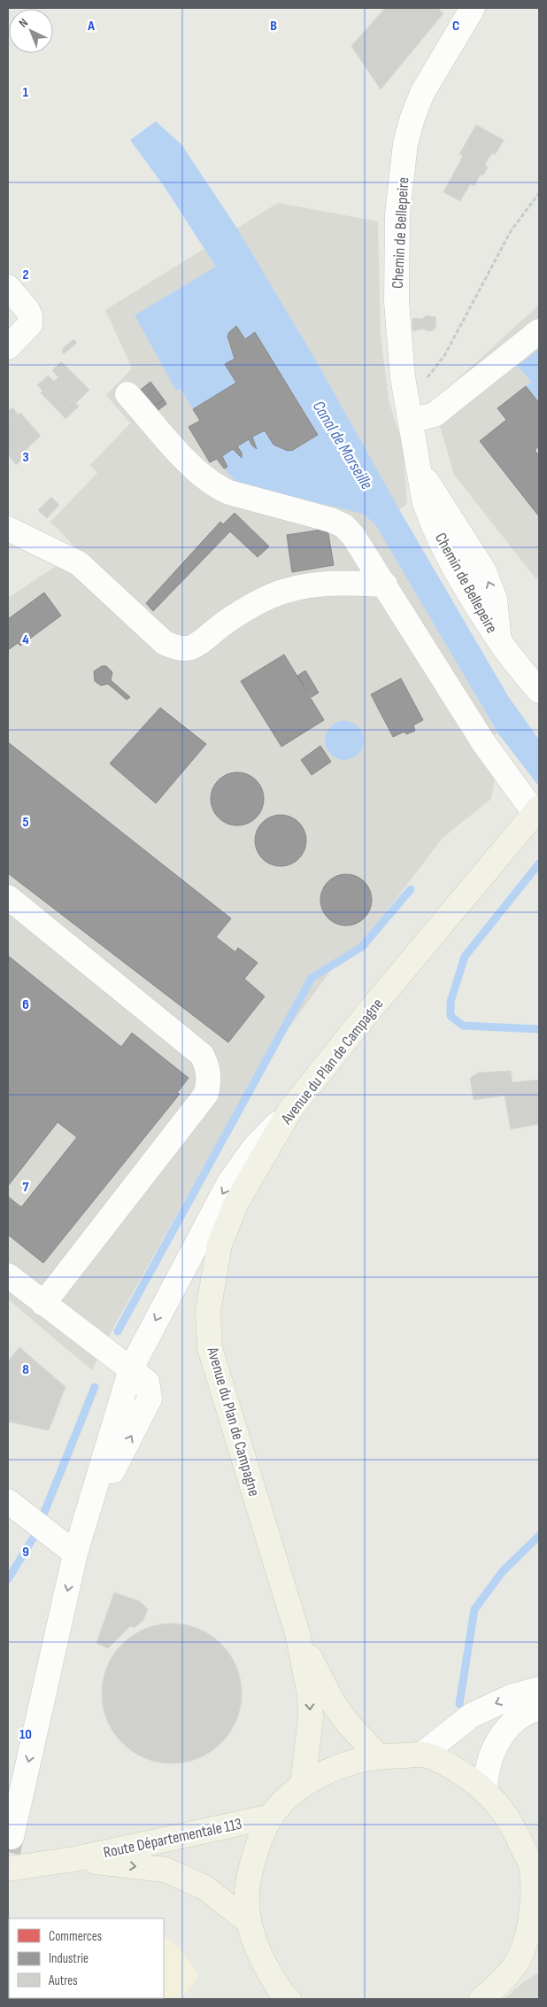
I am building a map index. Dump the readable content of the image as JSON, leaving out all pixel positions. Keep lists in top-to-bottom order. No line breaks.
{"streets":{"main road":["Avenue du Plan de Campagne","Route Départementale 113"],"street":["Chemin de Bellepeire"]},"crossings":[["Avenue du Plan de Campagne","Route Départementale 113"]],"water":["Canal de Marseille"],"legend":["Commerces","Industrie","Autres"],"north":"top left","grid":{"columns":["A","B","C"],"rows":["1","2","3","4","5","6","7","8","9","10"]}}
